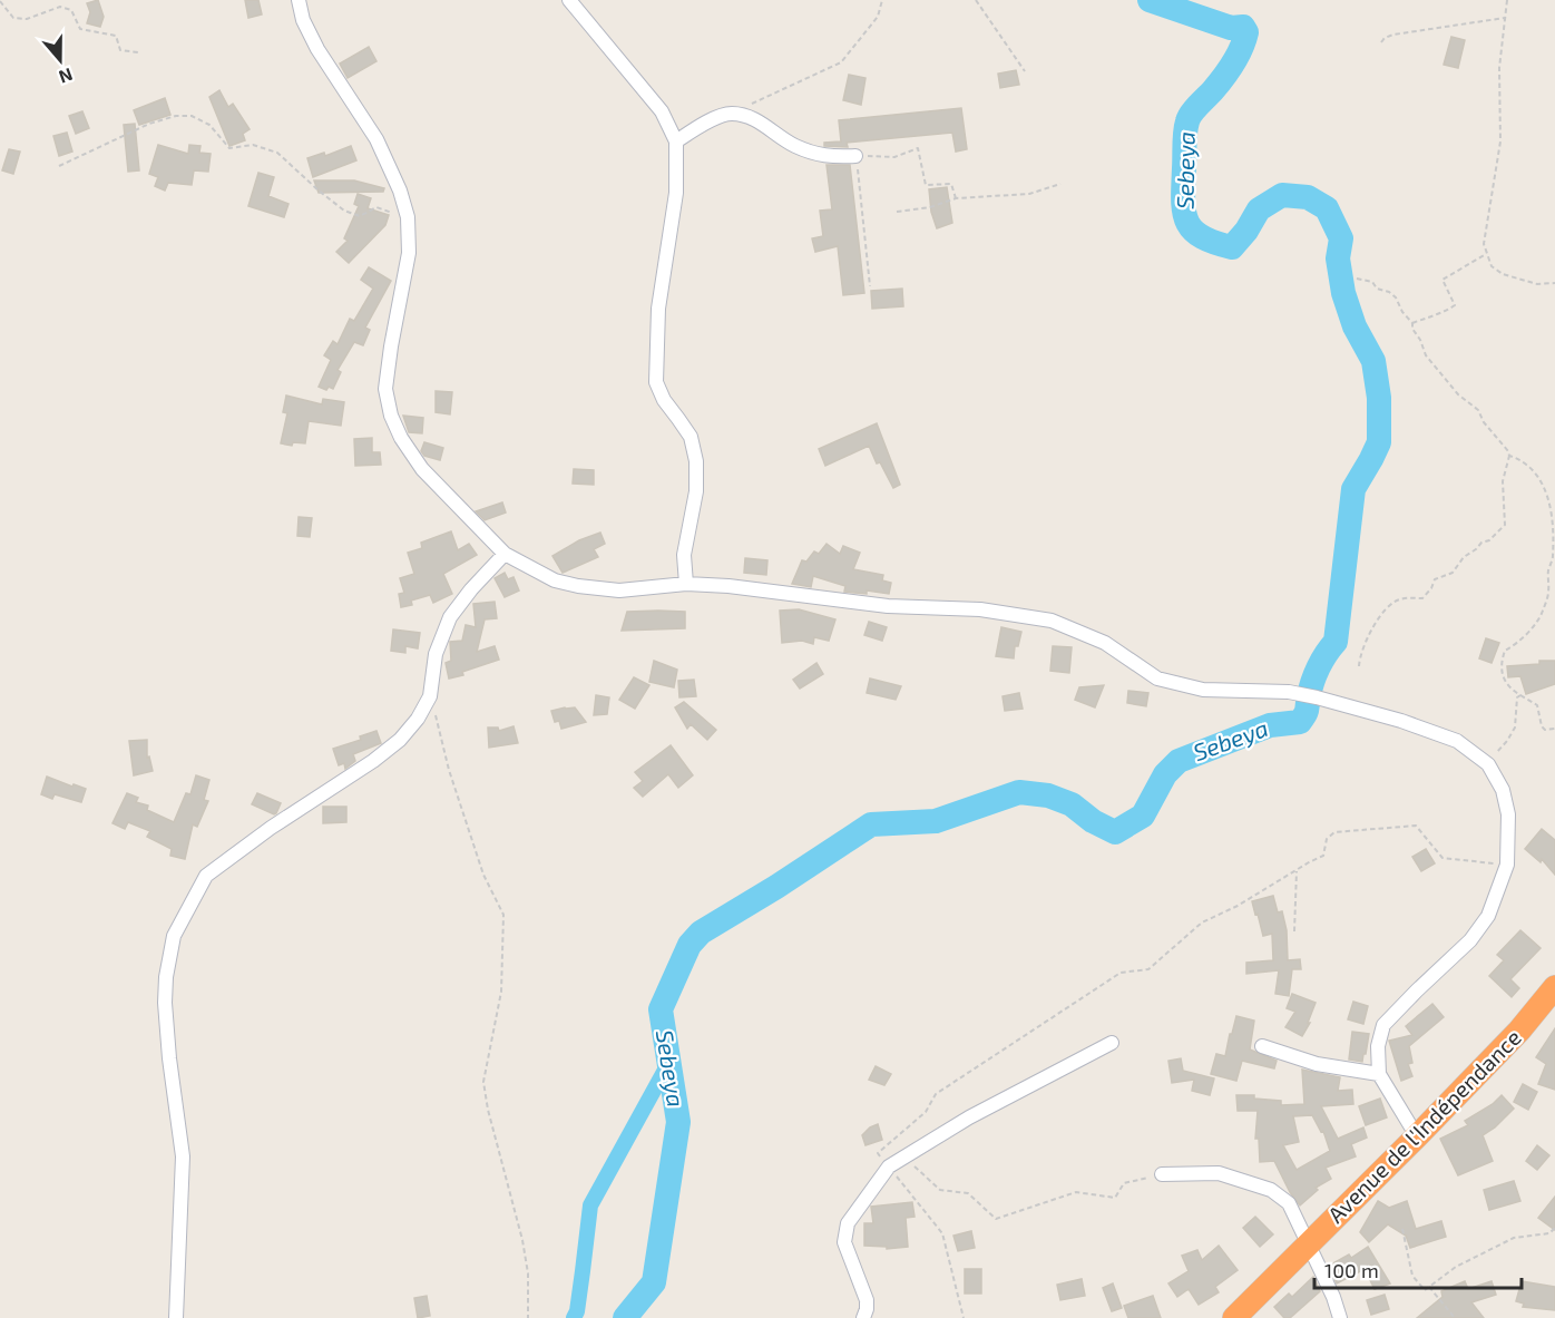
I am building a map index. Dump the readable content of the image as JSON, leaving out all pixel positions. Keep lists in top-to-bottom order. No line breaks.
{"streets":{"highway":["Avenue de l'Indépendance"]},"water":["Sebeya"],"scale_bar":"100 m","north":"bottom"}
